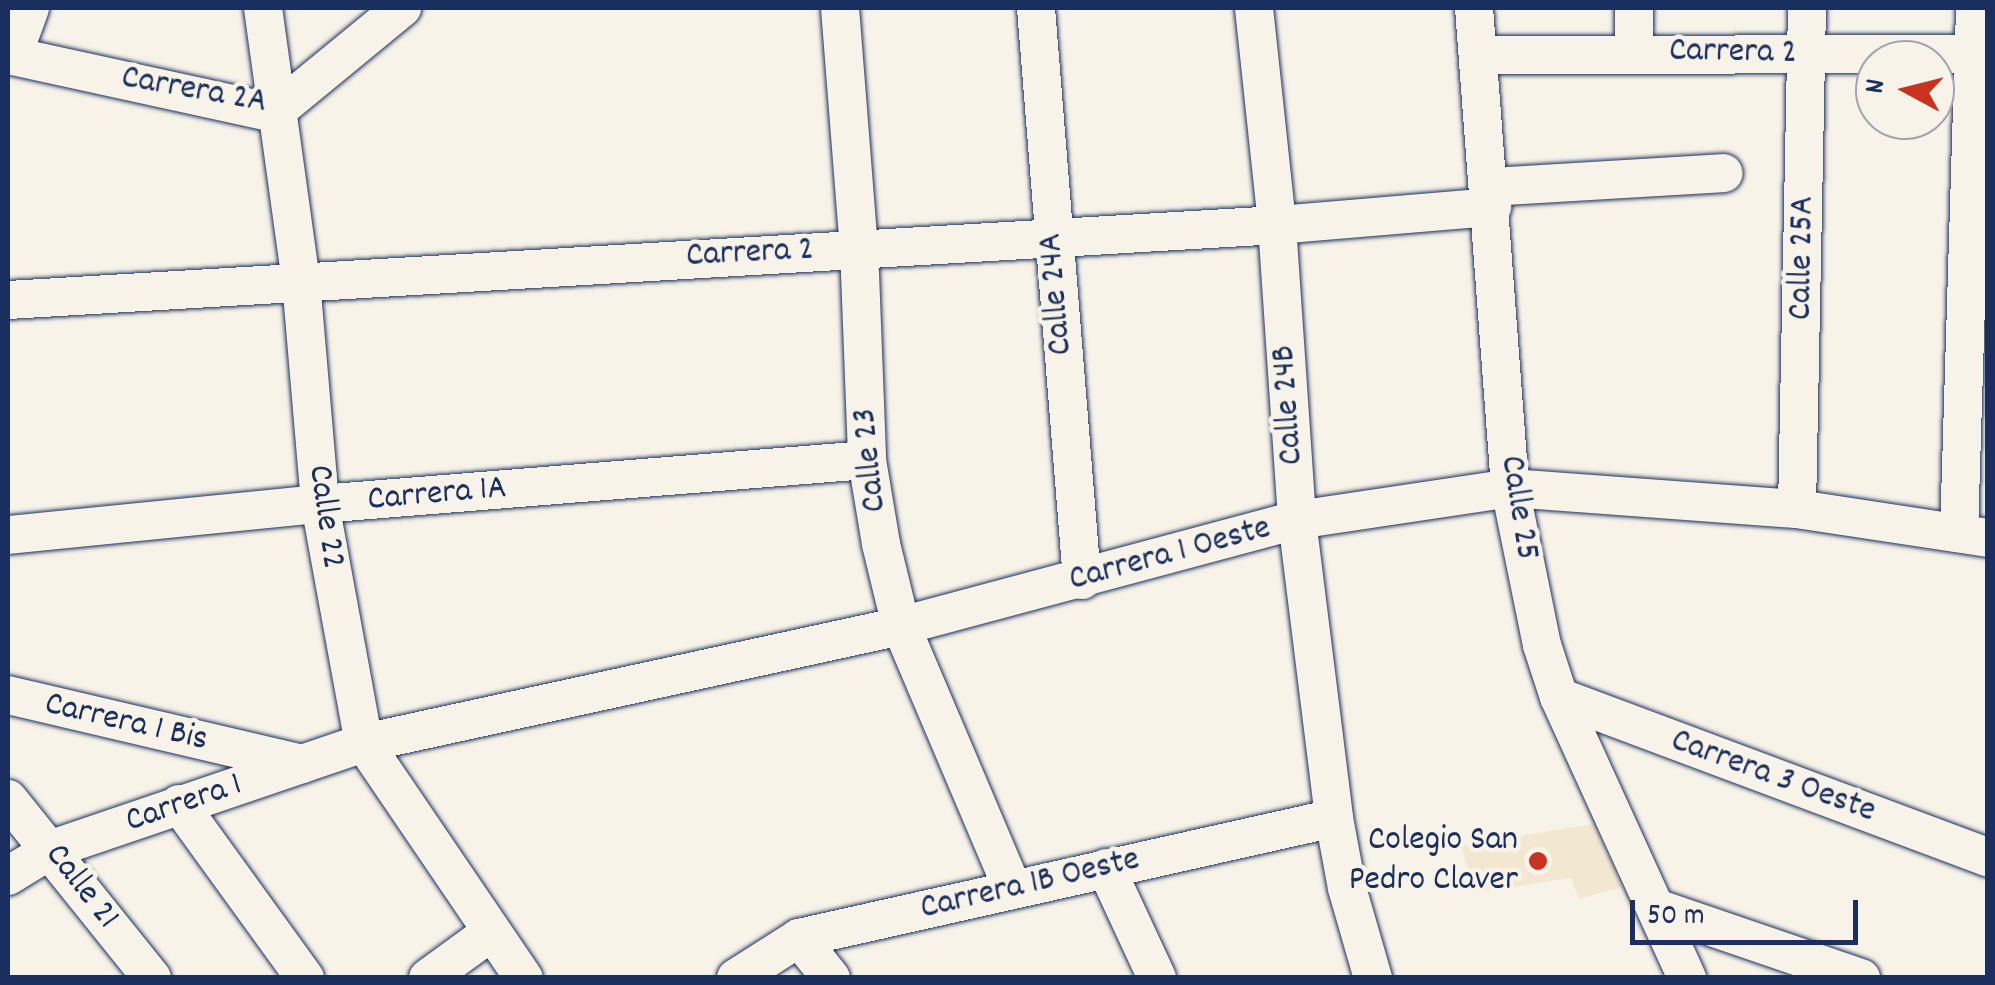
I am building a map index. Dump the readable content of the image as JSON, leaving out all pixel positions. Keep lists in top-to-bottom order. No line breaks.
{"streets":{"street":["Carrera 2","Carrera 2A","Calle 25A","Calle 24A","Calle 24B","Calle 23","Carrera 1A","Calle 25","Calle 22","Carrera 1 Oeste","Carrera 1 Bis","Carrera 3 Oeste","Carrera 1","Carrera 1B Oeste","Calle 21"]},"crossings":[["Carrera 2","Calle 25A"],["Carrera 2","Calle 24A"],["Carrera 2","Calle 24B"],["Carrera 2","Calle 23"],["Carrera 2","Calle 25"],["Carrera 2","Calle 22"],["Carrera 2A","Calle 22"],["Calle 25A","Carrera 1 Oeste"],["Calle 24A","Carrera 1 Oeste"],["Calle 24B","Carrera 1 Oeste"],["Calle 24B","Carrera 1B Oeste"],["Calle 23","Carrera 1A"],["Calle 23","Carrera 1 Oeste"],["Calle 23","Carrera 1B Oeste"],["Carrera 1A","Calle 22"],["Calle 25","Carrera 1 Oeste"],["Calle 25","Carrera 3 Oeste"],["Calle 22","Carrera 1 Oeste"],["Calle 22","Carrera 1"],["Carrera 1 Oeste","Carrera 1"],["Carrera 1 Bis","Carrera 1"],["Carrera 1","Calle 21"]],"places":["Colegio San Pedro Claver"],"scale_bar":"50 m","north":"left"}
